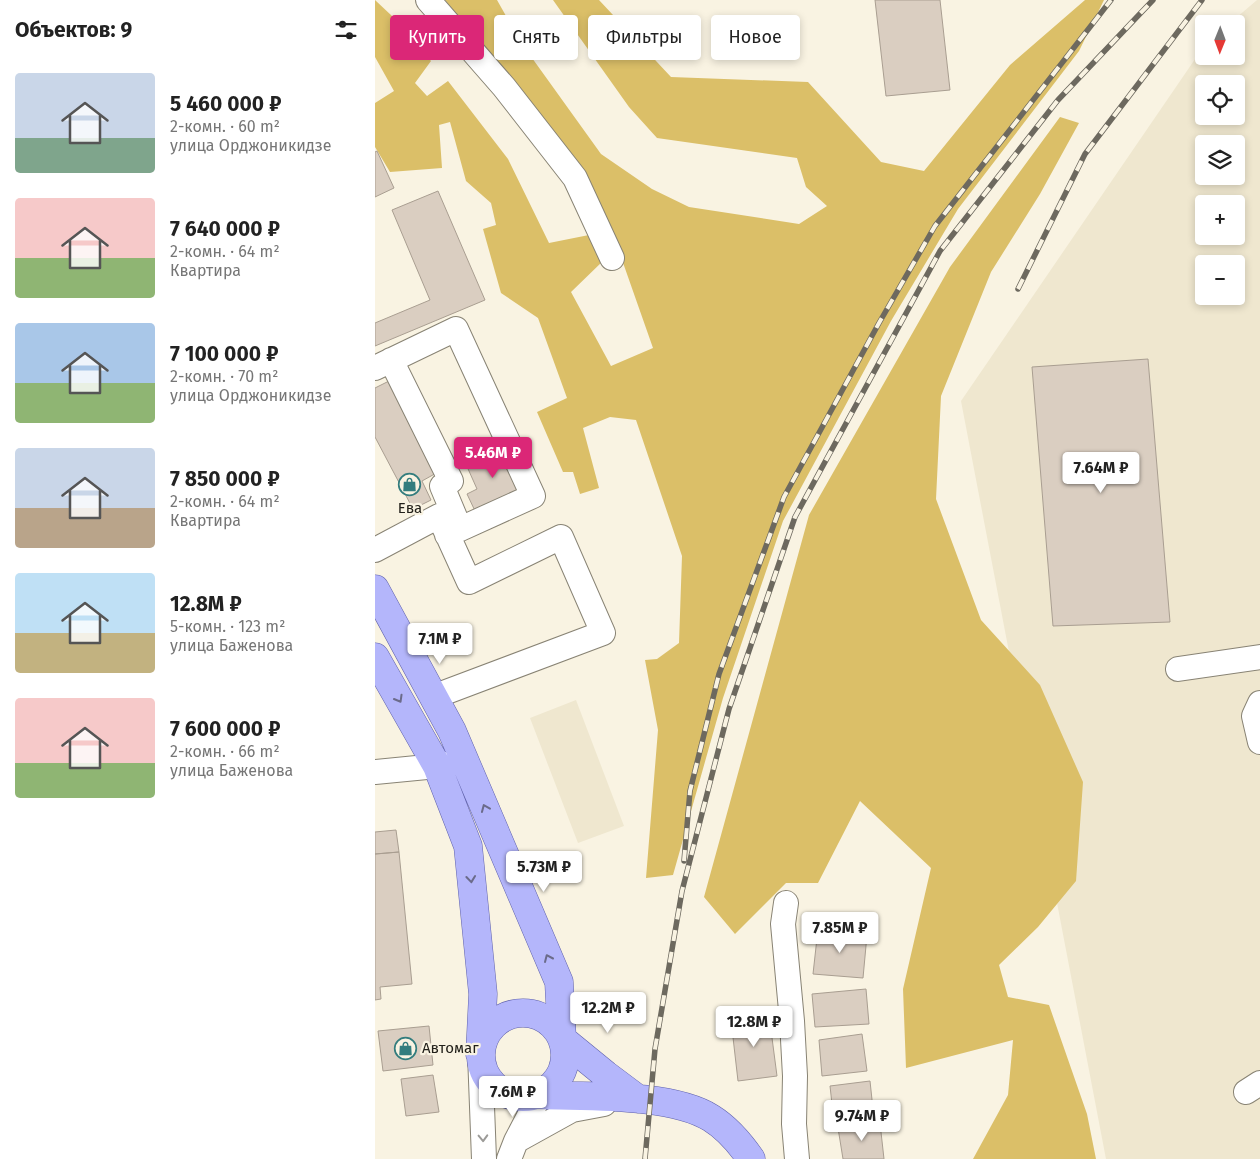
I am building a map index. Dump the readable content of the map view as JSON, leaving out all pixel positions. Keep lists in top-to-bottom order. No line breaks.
{"places":{"shop":["Ева","Автомаг"]},"north":"bottom","page":{"heading":"Объектов: 9","map_buttons":["+","−"],"chip":["Купить","Снять","Фильтры","Новое"],"list":[{"name":"5 460 000 ₽","note":"2-комн. · 60 m² · улица Орджоникидзе"},{"name":"7 640 000 ₽","note":"2-комн. · 64 m² · Квартира"},{"name":"7 100 000 ₽","note":"2-комн. · 70 m² · улица Орджоникидзе"},{"name":"7 850 000 ₽","note":"2-комн. · 64 m² · Квартира"},{"name":"12.8M ₽","note":"5-комн. · 123 m² · улица Баженова"},{"name":"7 600 000 ₽","note":"2-комн. · 66 m² · улица Баженова"}],"price":["5.46M ₽","7.64M ₽","7.1M ₽","5.73M ₽","7.85M ₽","12.2M ₽","12.8M ₽","7.6M ₽","9.74M ₽"]}}
